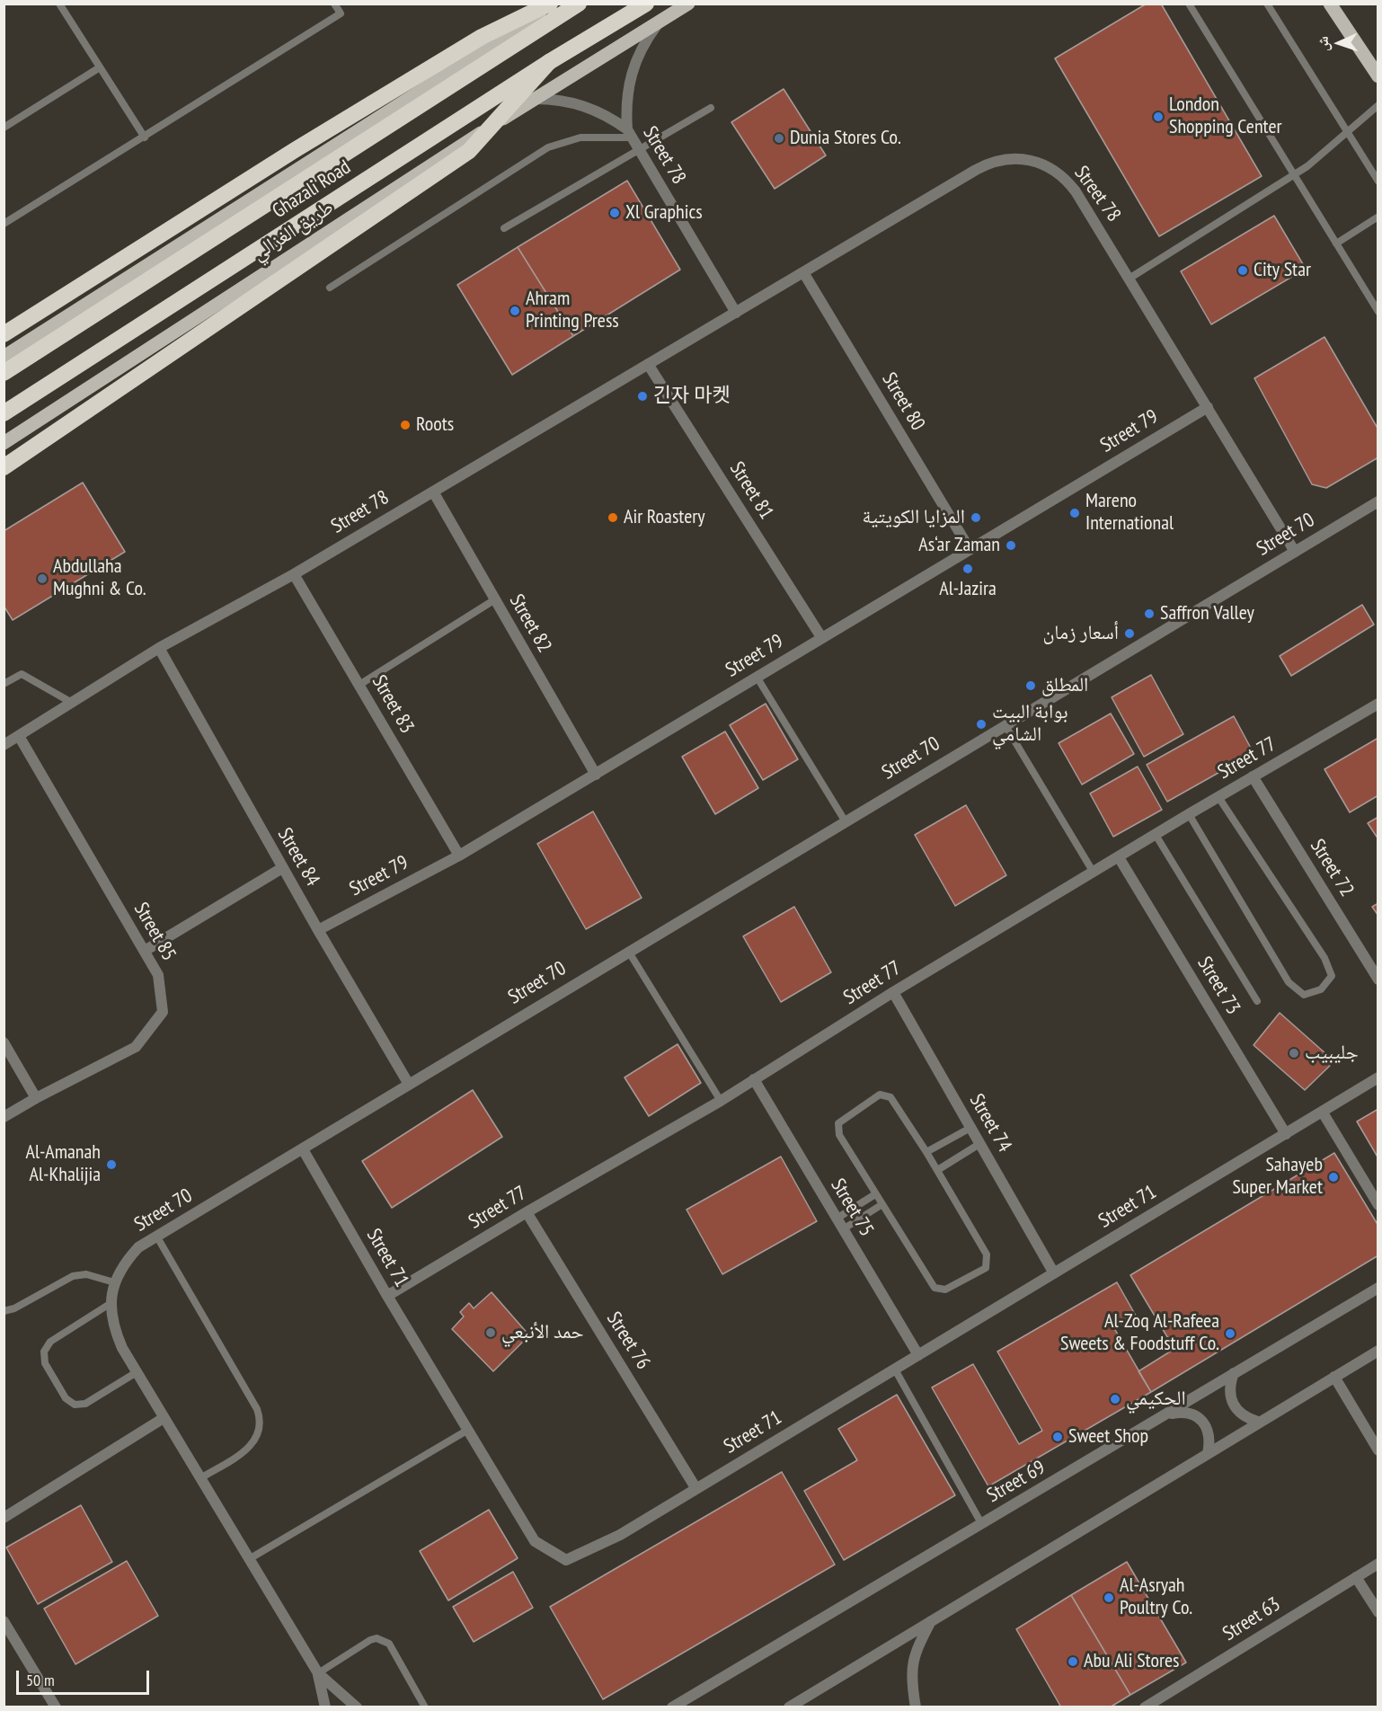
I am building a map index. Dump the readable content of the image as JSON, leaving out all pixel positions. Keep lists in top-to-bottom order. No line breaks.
{"streets":{"highway":["Ghazali Road"],"main road":["طريق الغزالي"],"street":["Street 78","Street 80","Street 79","Street 81","Street 70","Street 82","Street 83","Street 77","Street 84","Street 72","Street 85","Street 73","Street 74","Street 71","Street 75","Street 76","Street 69","Street 63"]},"crossings":[["Street 78","طريق الغزالي"],["Street 78","Street 80"],["Street 78","Street 79"],["Street 78","Street 81"],["Street 78","Street 70"],["Street 78","Street 82"],["Street 78","Street 83"],["Street 78","Street 84"],["Street 78","Street 85"],["Street 80","Street 79"],["Street 79","Street 81"],["Street 79","Street 82"],["Street 79","Street 83"],["Street 79","Street 84"],["Street 70","Street 84"],["Street 70","Street 71"],["Street 77","Street 72"],["Street 77","Street 73"],["Street 77","Street 74"],["Street 77","Street 71"],["Street 77","Street 75"],["Street 77","Street 76"],["Street 73","Street 71"],["Street 74","Street 71"],["Street 71","Street 75"],["Street 71","Street 76"]],"places":["London Shopping Center","Dunia Stores Co.","Xl Graphics","City Star","Ahram Printing Press","긴자 마켓","Roots","Mareno International","Air Roastery","المزايا الكويتية","As‘ar Zaman","Al-Jazira","Abdullaha Mughni & Co.","Saffron Valley","أسعار زمان","المطلق","بوابة البيت الشامي","جليبيب","Al-Amanah Al-Khalijia","Sahayeb Super Market","حمد الأنبعي","Al-Zoq Al-Rafeea Sweets & Foodstuff Co.","الحكيمي","Sweet Shop","Al-Asryah Poultry Co.","Abu Ali Stores"],"scale_bar":"50 m","north":"left"}
